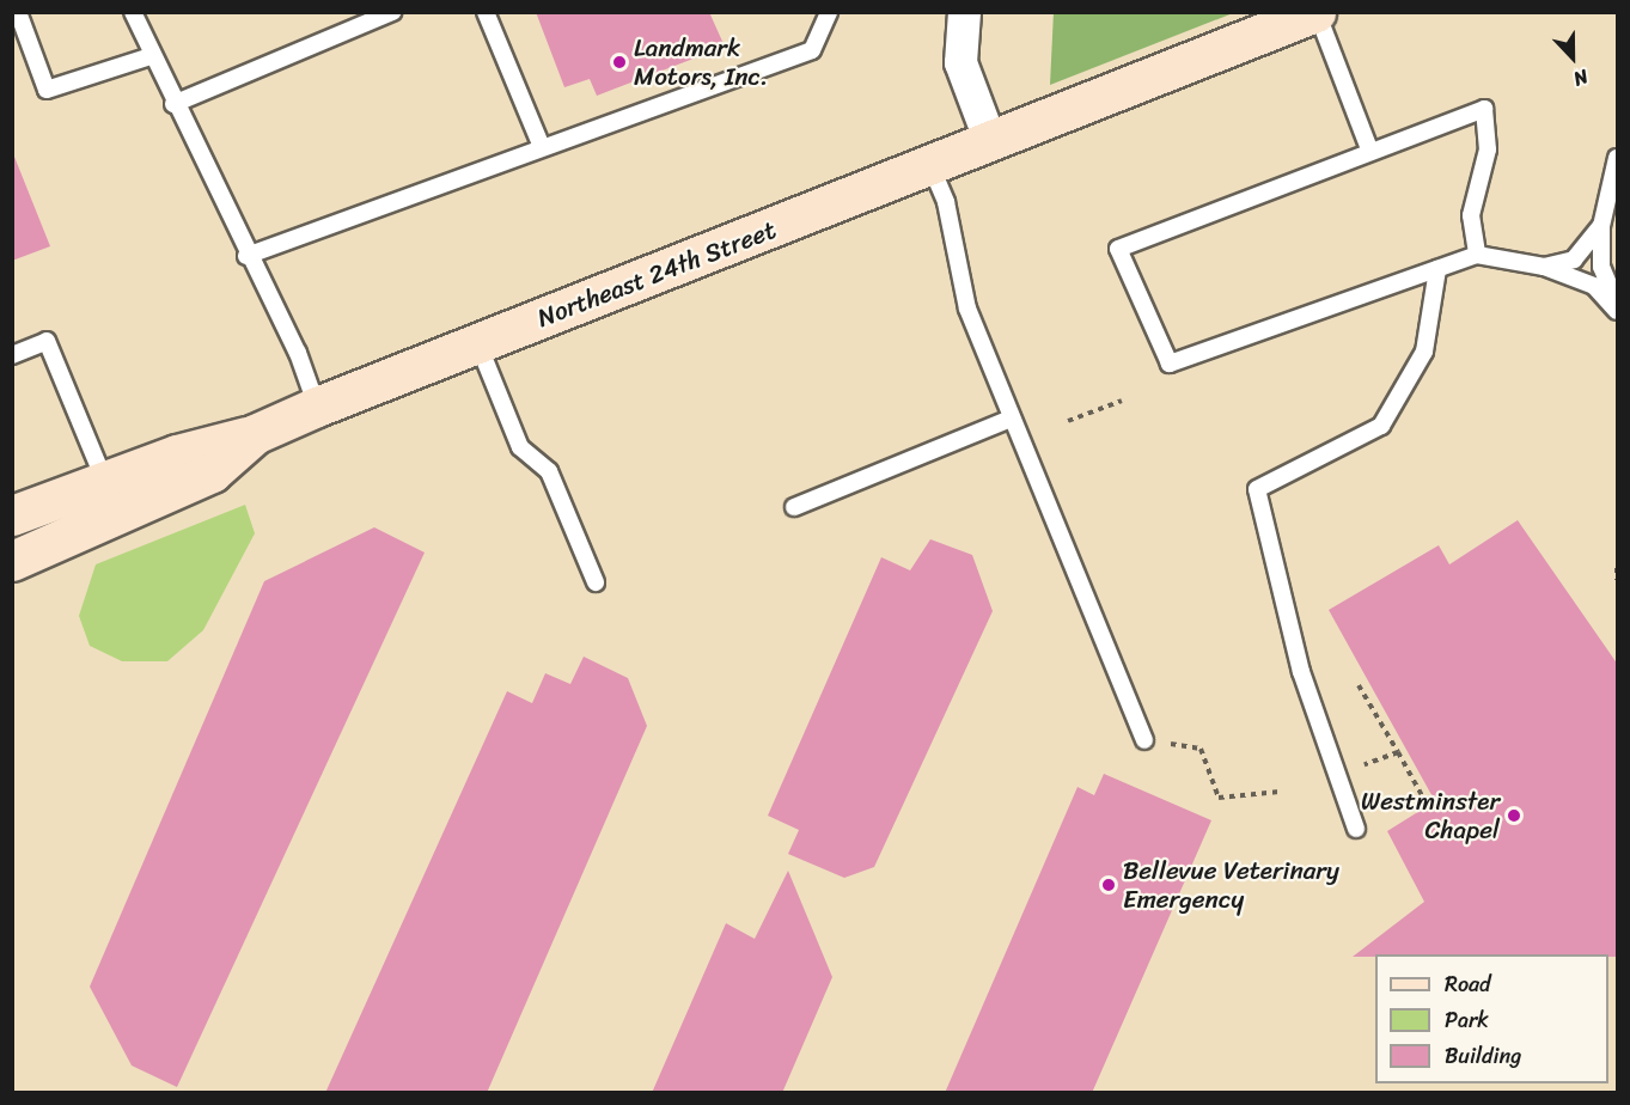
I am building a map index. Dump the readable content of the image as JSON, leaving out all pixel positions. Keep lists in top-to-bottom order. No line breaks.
{"streets":{"street":["Northeast 24th Street"]},"places":["Landmark Motors, Inc.","Westminster Chapel","Bellevue Veterinary Emergency"],"legend":["Road","Park","Building"],"north":"bottom"}
